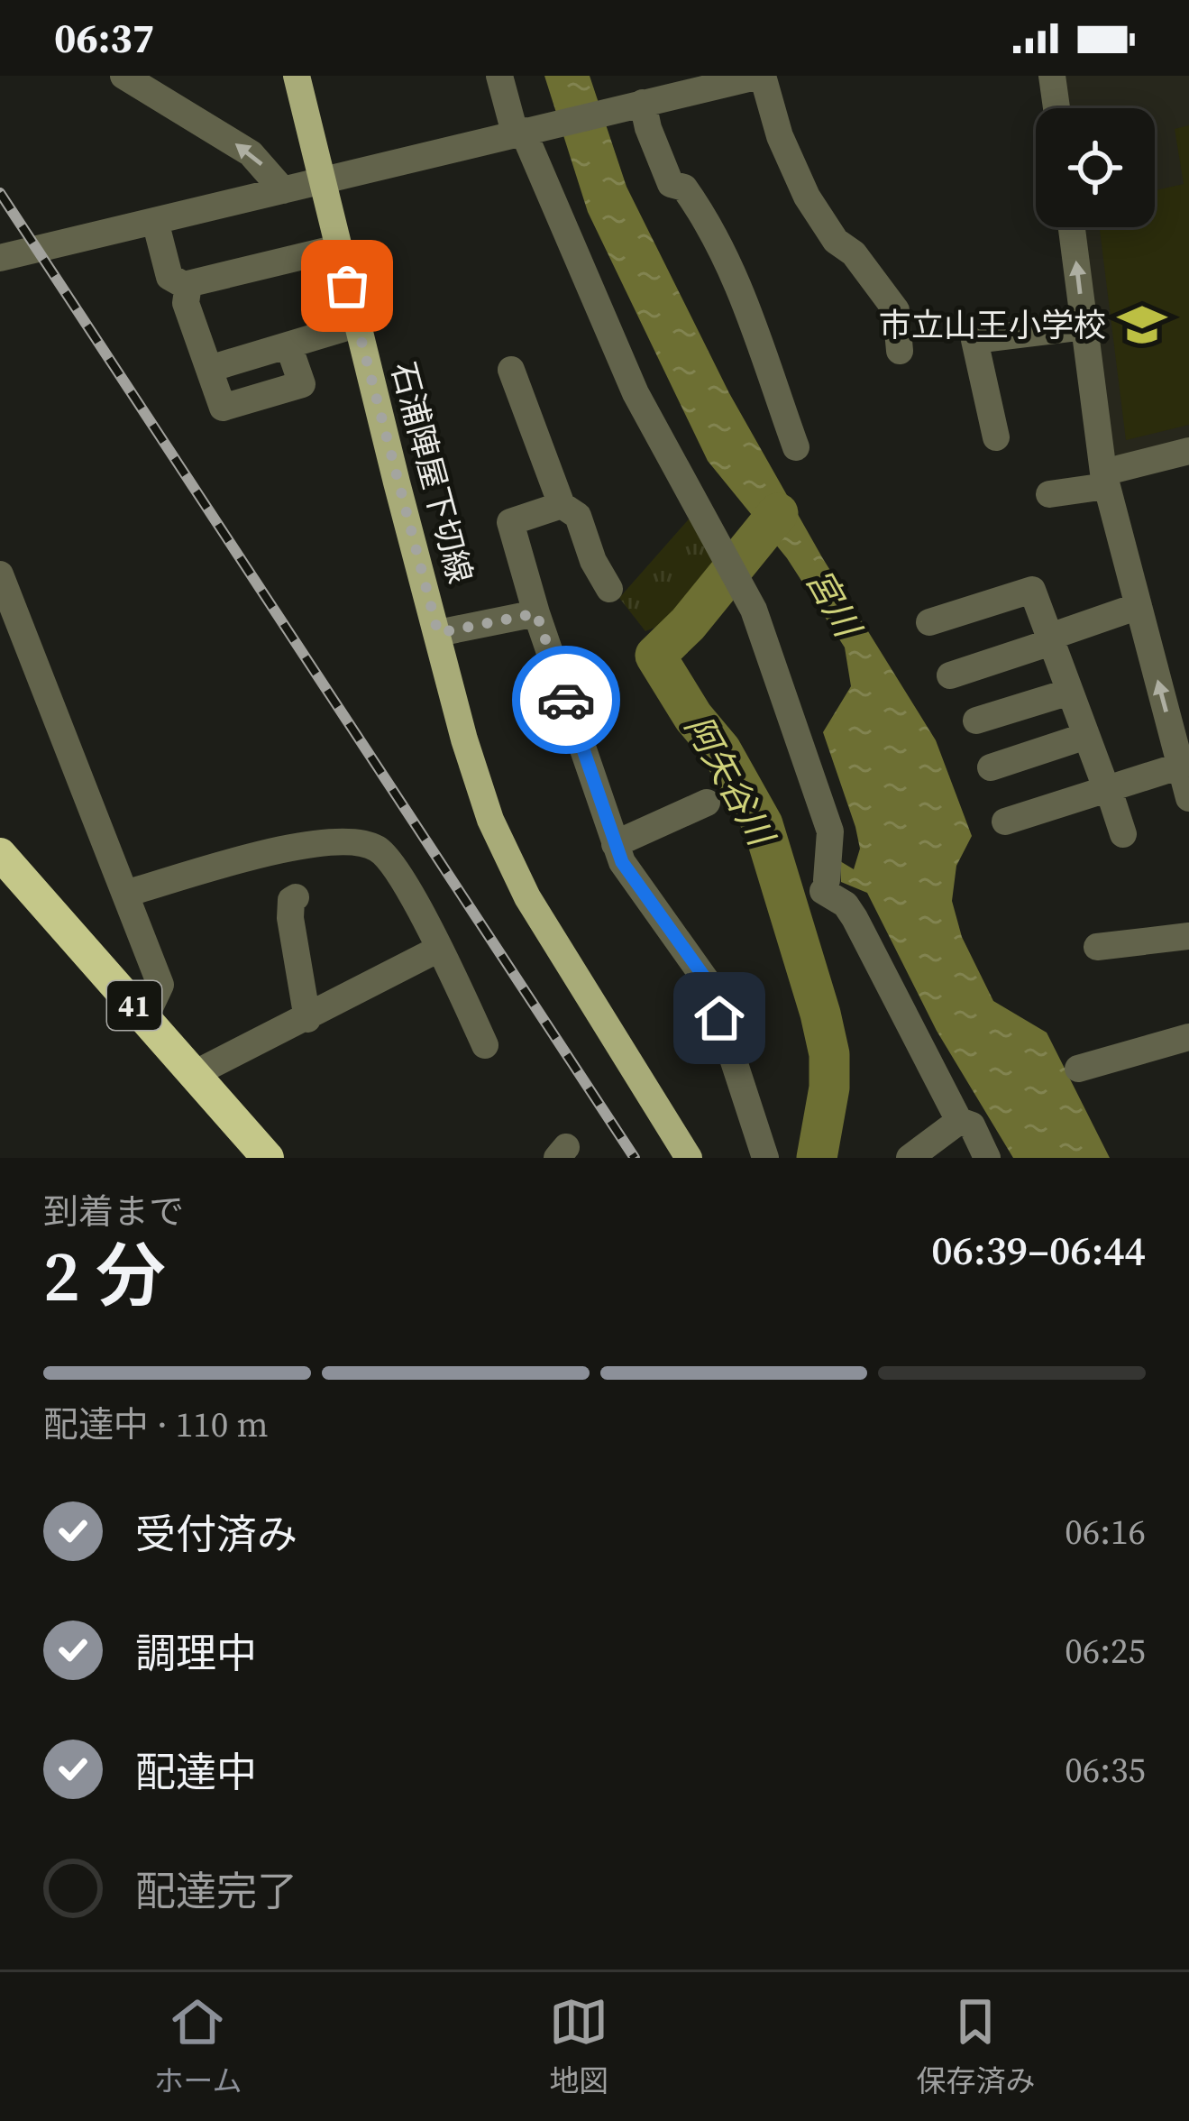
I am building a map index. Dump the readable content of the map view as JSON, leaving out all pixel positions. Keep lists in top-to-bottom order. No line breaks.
{"streets":{"highway":["41"],"main road":["石浦陣屋下切線"]},"water":["宮川","阿矢谷川"],"places":{"school or university":["市立山王小学校"]},"page":{"status":"06:37","heading":["2 分","到着まで","06:39–06:44"],"bar":"配達中 · 110 m","list":[["受付済み","06:16"],["調理中","06:25"],["配達中","06:35"],"配達完了"],"tabs":["ホーム","地図","保存済み"]}}
